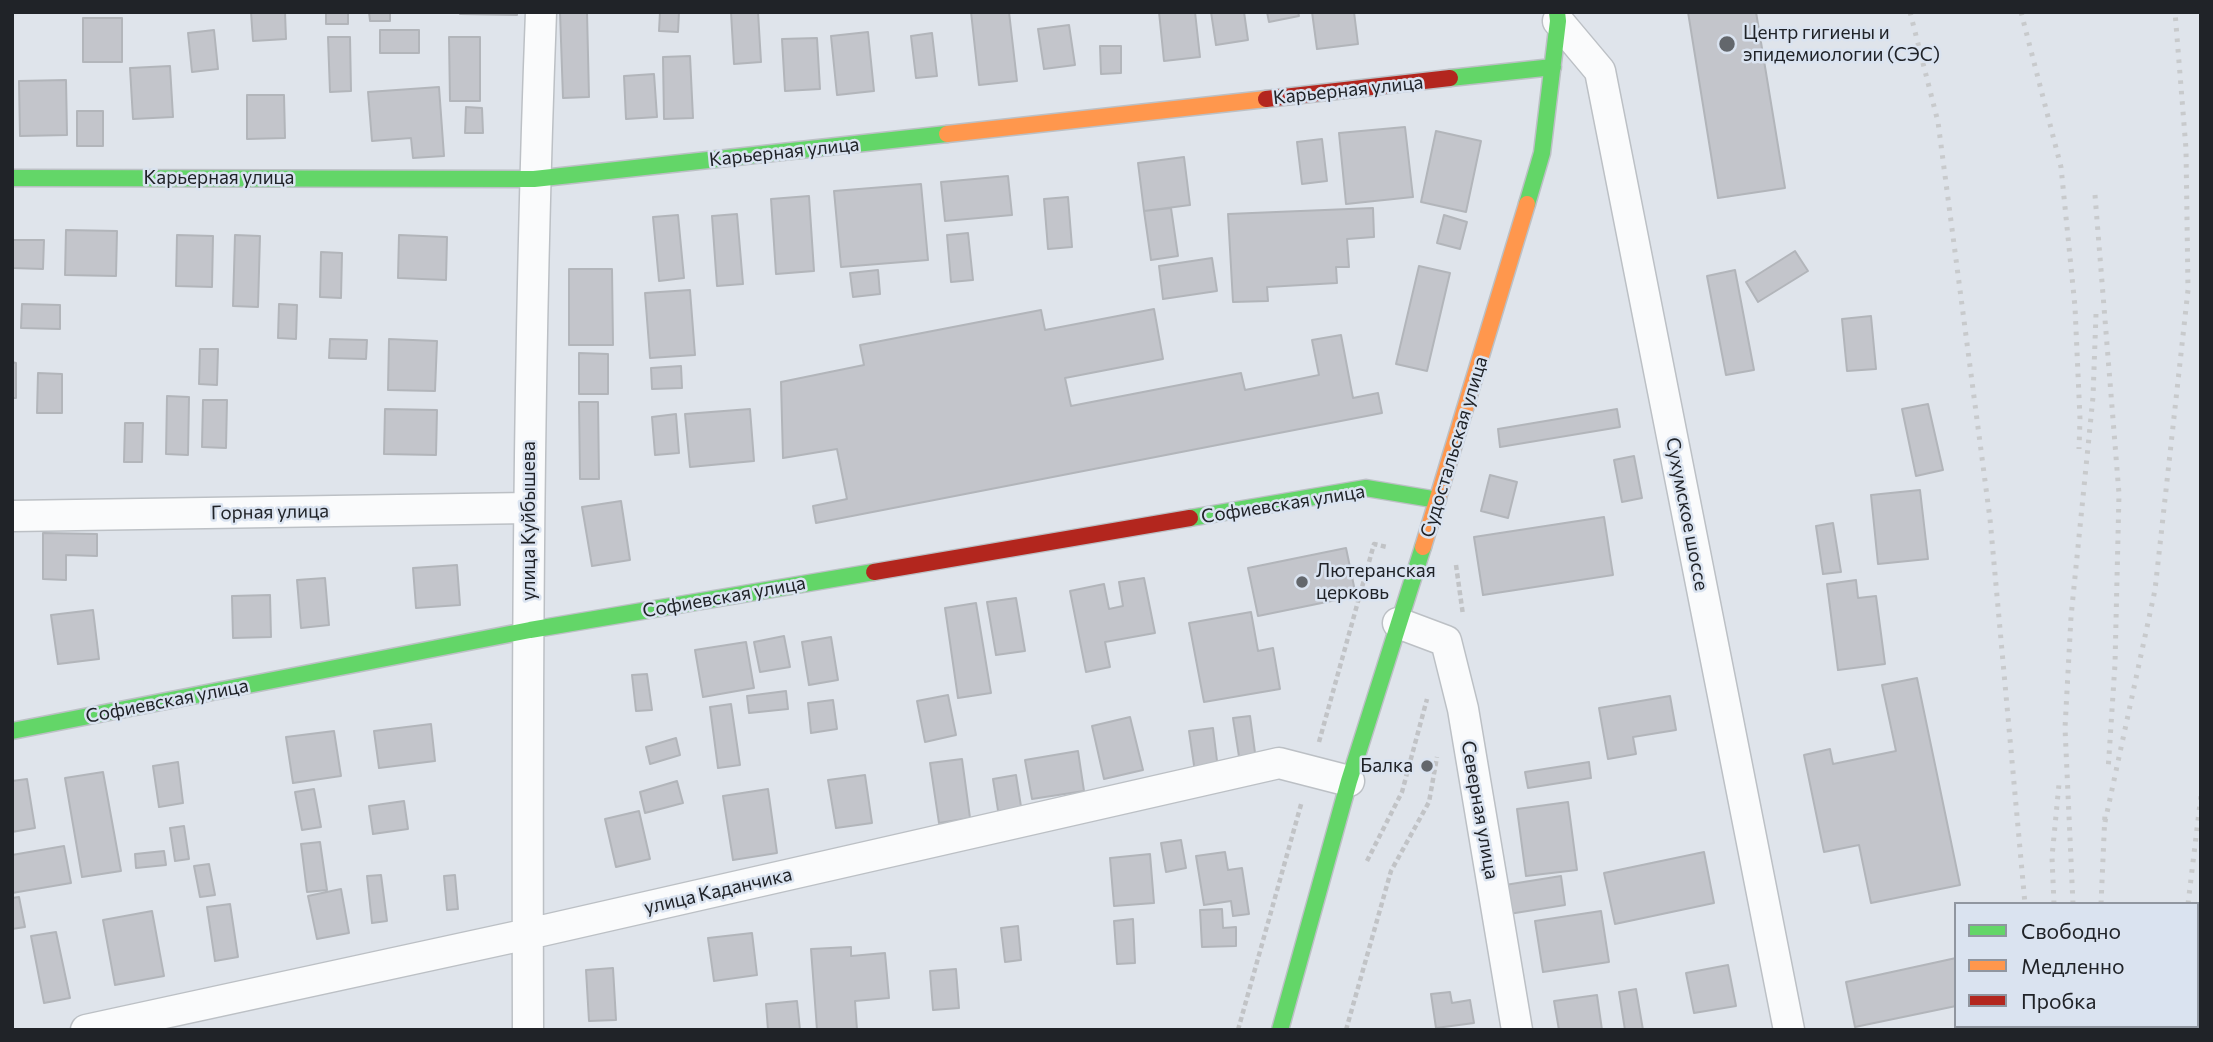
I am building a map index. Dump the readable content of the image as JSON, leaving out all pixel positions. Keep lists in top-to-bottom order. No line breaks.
{"streets":{"main road":["Карьерная улица","Судостальская улица","Софиевская улица"],"street":["Горная улица","Сухумское шоссе","улица Куйбышева","Северная улица","улица Каданчика"]},"crossings":[["Карьерная улица","Судостальская улица"],["Карьерная улица","улица Куйбышева"],["Судостальская улица","Софиевская улица"],["Судостальская улица","Сухумское шоссе"],["Судостальская улица","Северная улица"],["Судостальская улица","улица Каданчика"],["Софиевская улица","улица Куйбышева"],["Горная улица","улица Куйбышева"],["улица Куйбышева","улица Каданчика"]],"places":["Центр гигиены и эпидемиологии (СЭС)","Лютеранская церковь","Балка"],"legend":["Свободно","Медленно","Пробка"]}
